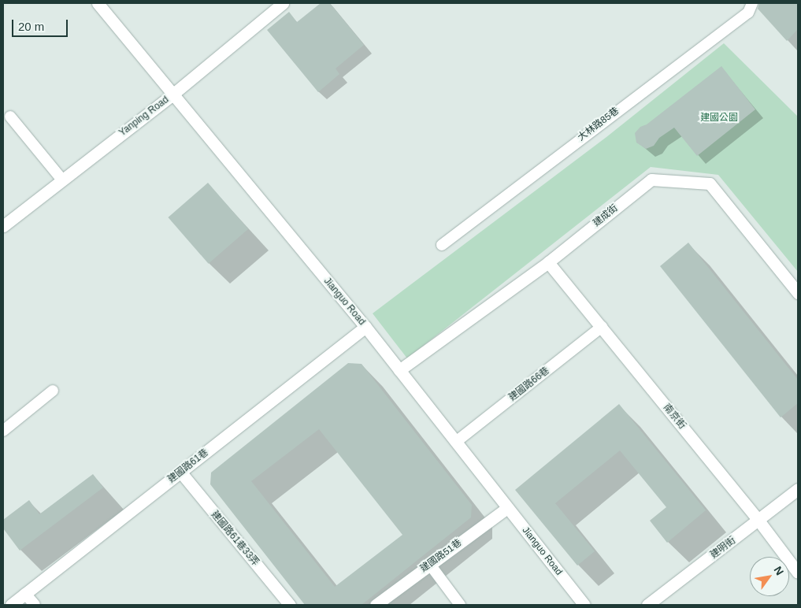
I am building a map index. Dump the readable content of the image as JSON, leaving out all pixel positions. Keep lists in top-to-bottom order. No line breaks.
{"streets":{"street":["Yanping Road","建成街","Jianguo Road","南京街","建國路61巷","建國路61巷33弄","建明街","建國路51巷"],"lane":["大林路85巷","建國路66巷"]},"crossings":[["Yanping Road","Jianguo Road"],["建成街","Jianguo Road"],["建成街","南京街"],["Jianguo Road","建國路66巷"],["Jianguo Road","建國路61巷"],["Jianguo Road","建國路51巷"],["建國路66巷","南京街"],["南京街","建明街"],["建國路61巷","建國路61巷33弄"]],"parks":["建國公園"],"scale_bar":"20 m","north":"top right"}
